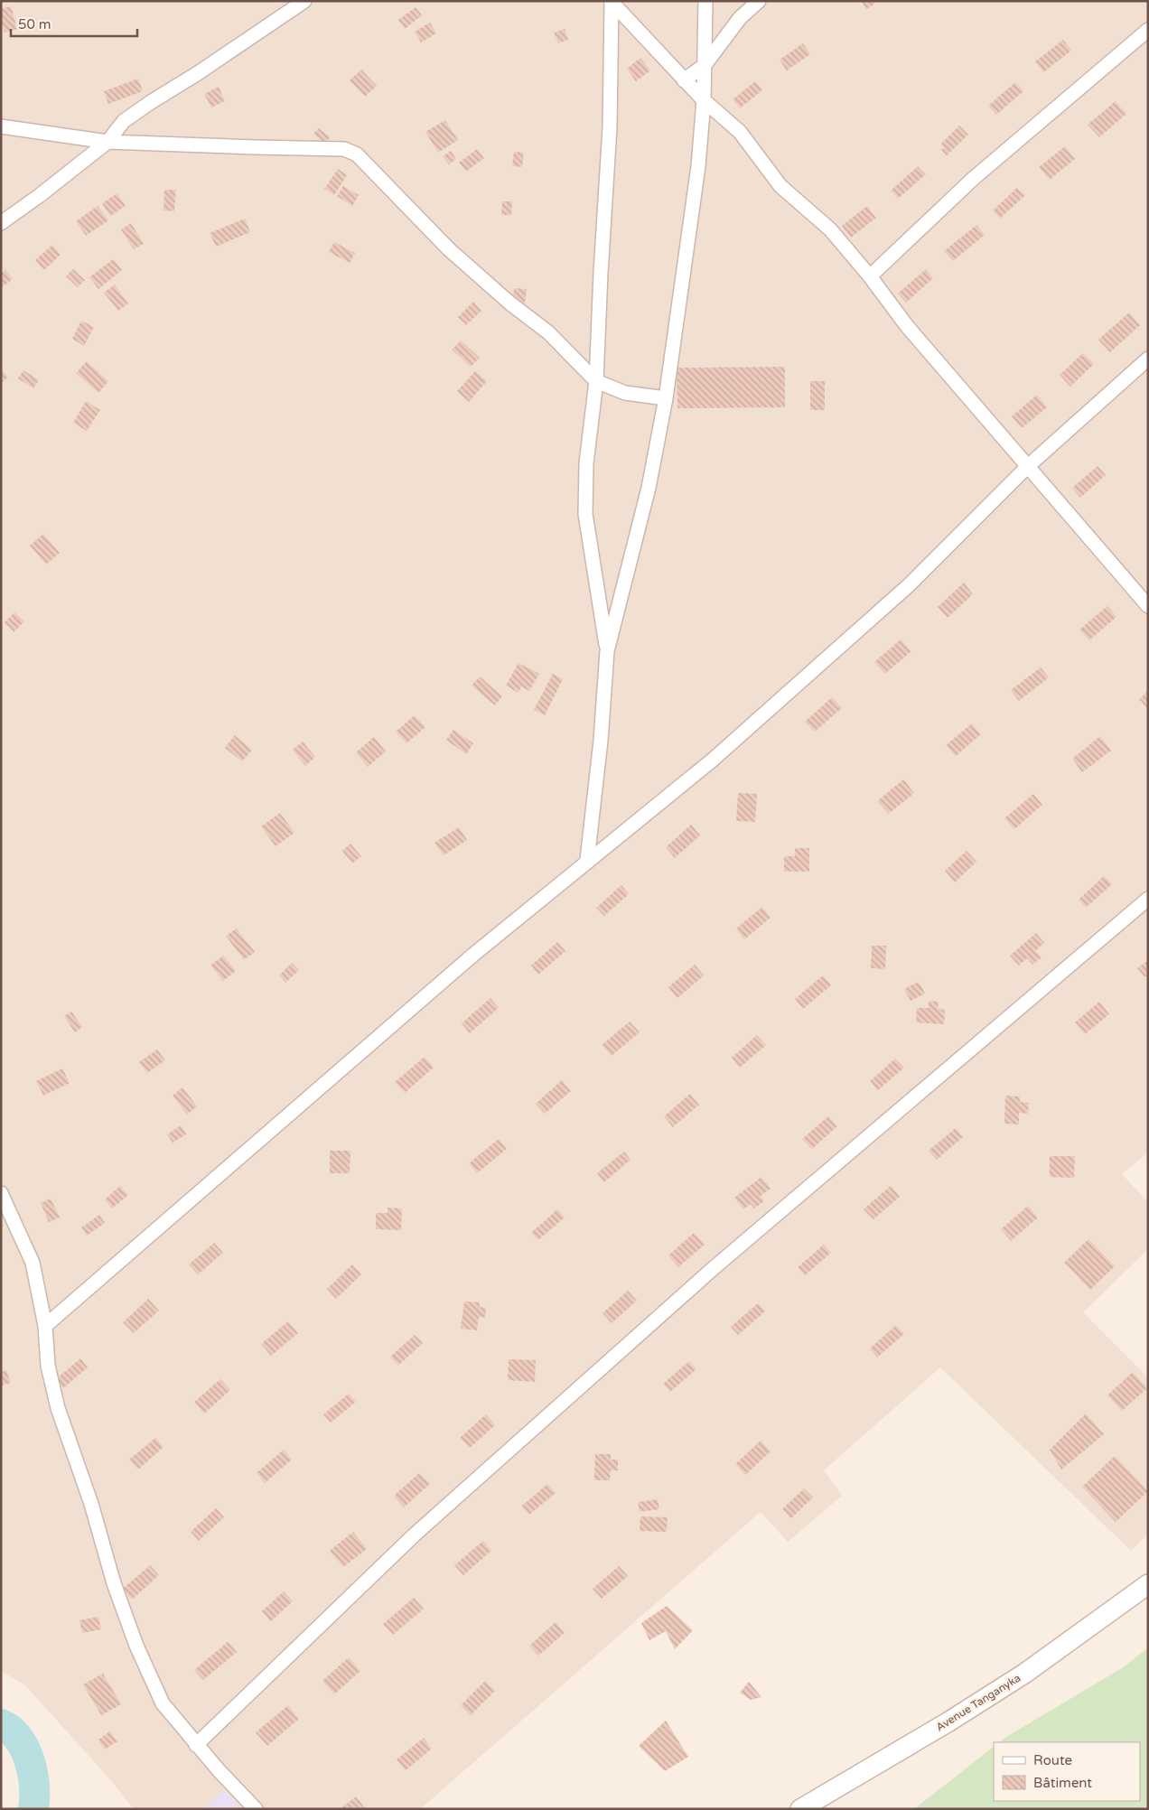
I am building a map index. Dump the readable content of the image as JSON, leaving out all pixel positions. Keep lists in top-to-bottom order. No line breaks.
{"streets":{"street":["Avenue Tanganyka"]},"legend":["Route","Bâtiment"],"scale_bar":"50 m"}
